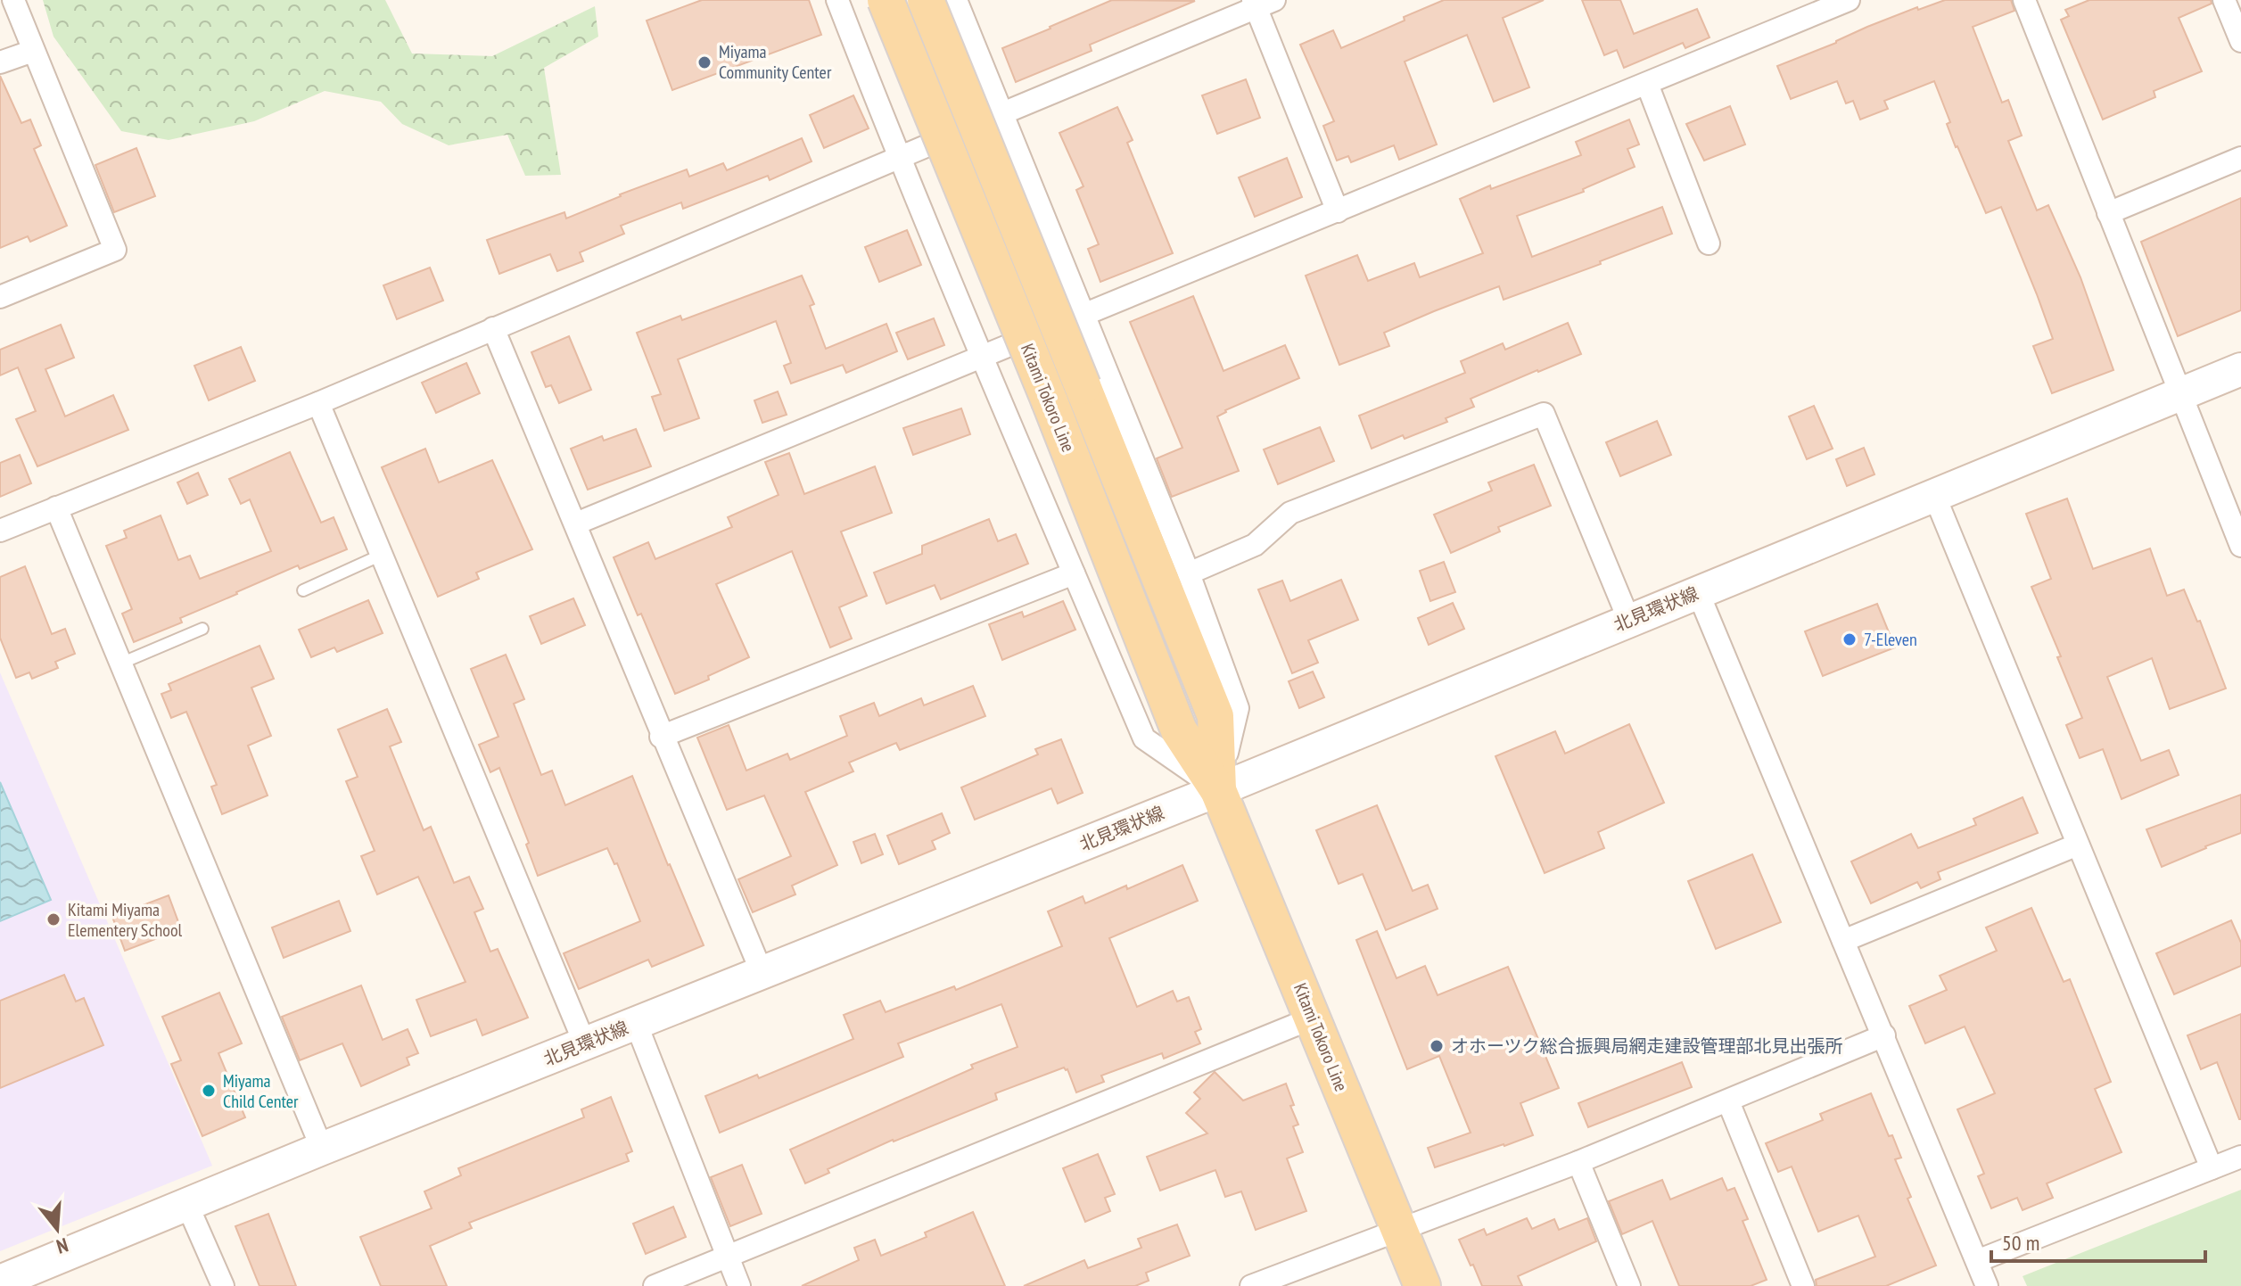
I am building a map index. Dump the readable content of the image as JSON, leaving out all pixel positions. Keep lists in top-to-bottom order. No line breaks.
{"streets":{"main road":["Kitami Tokoro Line","北見環状線"]},"crossings":[["Kitami Tokoro Line","北見環状線"]],"places":["Miyama Community Center","7-Eleven","Kitami Miyama Elementery School","オホーツク総合振興局網走建設管理部北見出張所","Miyama Child Center"],"scale_bar":"50 m","north":"bottom"}
